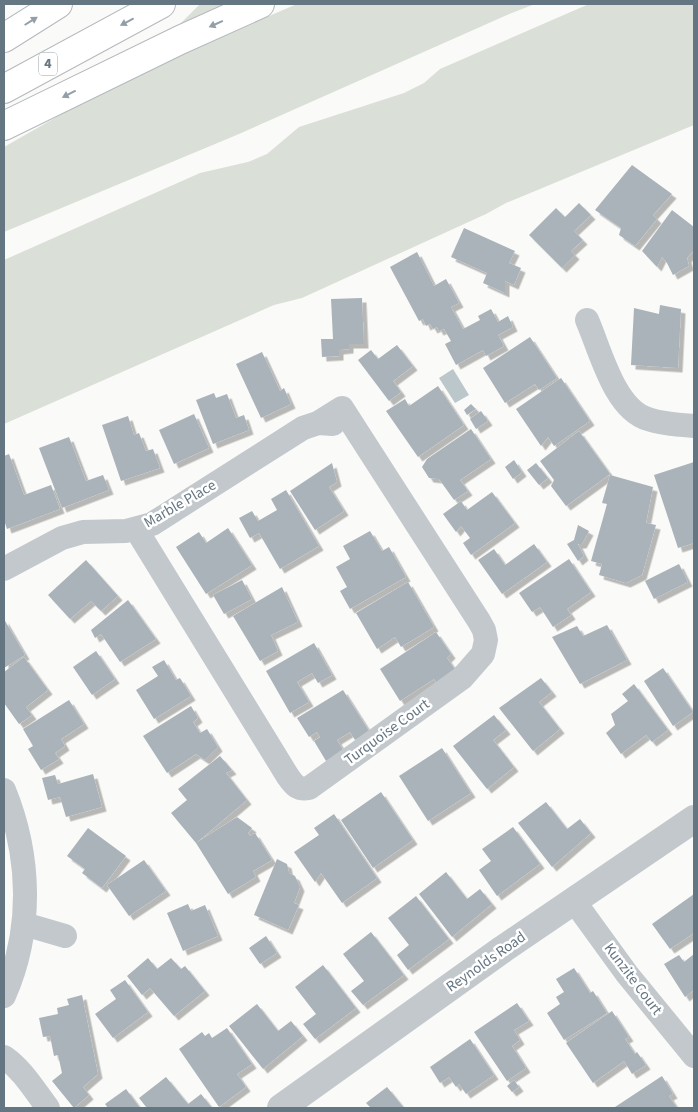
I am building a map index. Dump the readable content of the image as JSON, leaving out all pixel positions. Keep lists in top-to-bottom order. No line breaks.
{"streets":{"highway":["4"],"street":["Marble Place","Turquoise Court","Reynolds Road","Kunzite Court"]},"crossings":[["Marble Place","Turquoise Court"],["Reynolds Road","Kunzite Court"]]}
